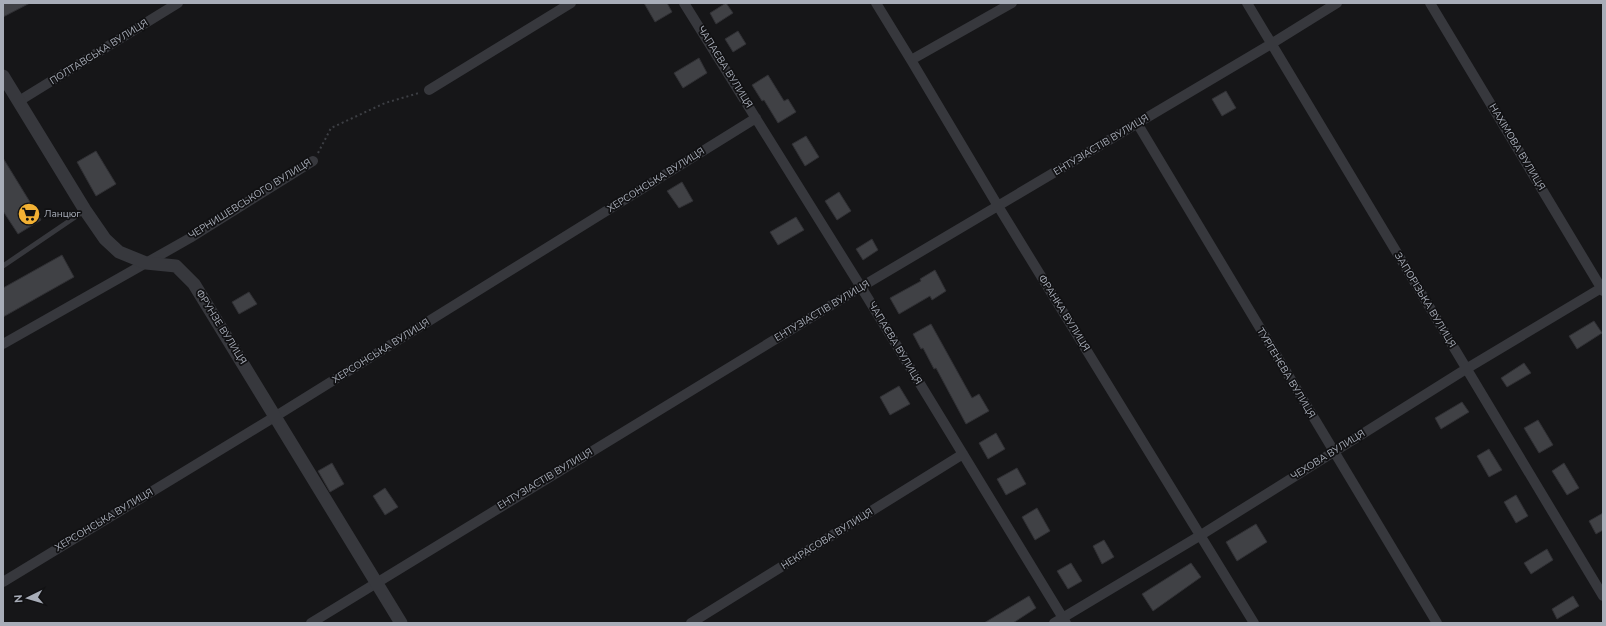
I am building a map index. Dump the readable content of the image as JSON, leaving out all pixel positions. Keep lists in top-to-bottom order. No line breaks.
{"streets":{"street":["ПОЛТАВСЬКА ВУЛИЦЯ","ЧАПАЄВА ВУЛИЦЯ","ЕНТУЗІАСТІВ ВУЛИЦЯ","НАХІМОВА ВУЛИЦЯ","ХЕРСОНСЬКА ВУЛИЦЯ","ЧЕРНИШЕВСЬКОГО ВУЛИЦЯ","ЗАПОРІЗЬКА ВУЛИЦЯ","ФРАНКА ВУЛИЦЯ","ФРУНЗЕ ВУЛИЦЯ","ТУРГЕНЄВА ВУЛИЦЯ","ЧЕХОВА ВУЛИЦЯ","НЕКРАСОВА ВУЛИЦЯ"]},"crossings":[["ПОЛТАВСЬКА ВУЛИЦЯ","ФРУНЗЕ ВУЛИЦЯ"],["ЧАПАЄВА ВУЛИЦЯ","ЕНТУЗІАСТІВ ВУЛИЦЯ"],["ЧАПАЄВА ВУЛИЦЯ","ХЕРСОНСЬКА ВУЛИЦЯ"],["ЧАПАЄВА ВУЛИЦЯ","ЧЕХОВА ВУЛИЦЯ"],["ЧАПАЄВА ВУЛИЦЯ","НЕКРАСОВА ВУЛИЦЯ"],["ЕНТУЗІАСТІВ ВУЛИЦЯ","ЗАПОРІЗЬКА ВУЛИЦЯ"],["ЕНТУЗІАСТІВ ВУЛИЦЯ","ФРАНКА ВУЛИЦЯ"],["ЕНТУЗІАСТІВ ВУЛИЦЯ","ФРУНЗЕ ВУЛИЦЯ"],["ЕНТУЗІАСТІВ ВУЛИЦЯ","ТУРГЕНЄВА ВУЛИЦЯ"],["НАХІМОВА ВУЛИЦЯ","ЧЕХОВА ВУЛИЦЯ"],["ХЕРСОНСЬКА ВУЛИЦЯ","ФРУНЗЕ ВУЛИЦЯ"],["ЧЕРНИШЕВСЬКОГО ВУЛИЦЯ","ФРУНЗЕ ВУЛИЦЯ"],["ЗАПОРІЗЬКА ВУЛИЦЯ","ЧЕХОВА ВУЛИЦЯ"],["ФРАНКА ВУЛИЦЯ","ЧЕХОВА ВУЛИЦЯ"],["ТУРГЕНЄВА ВУЛИЦЯ","ЧЕХОВА ВУЛИЦЯ"]],"places":{"supermarket":["Ланцюг"]},"north":"left"}
